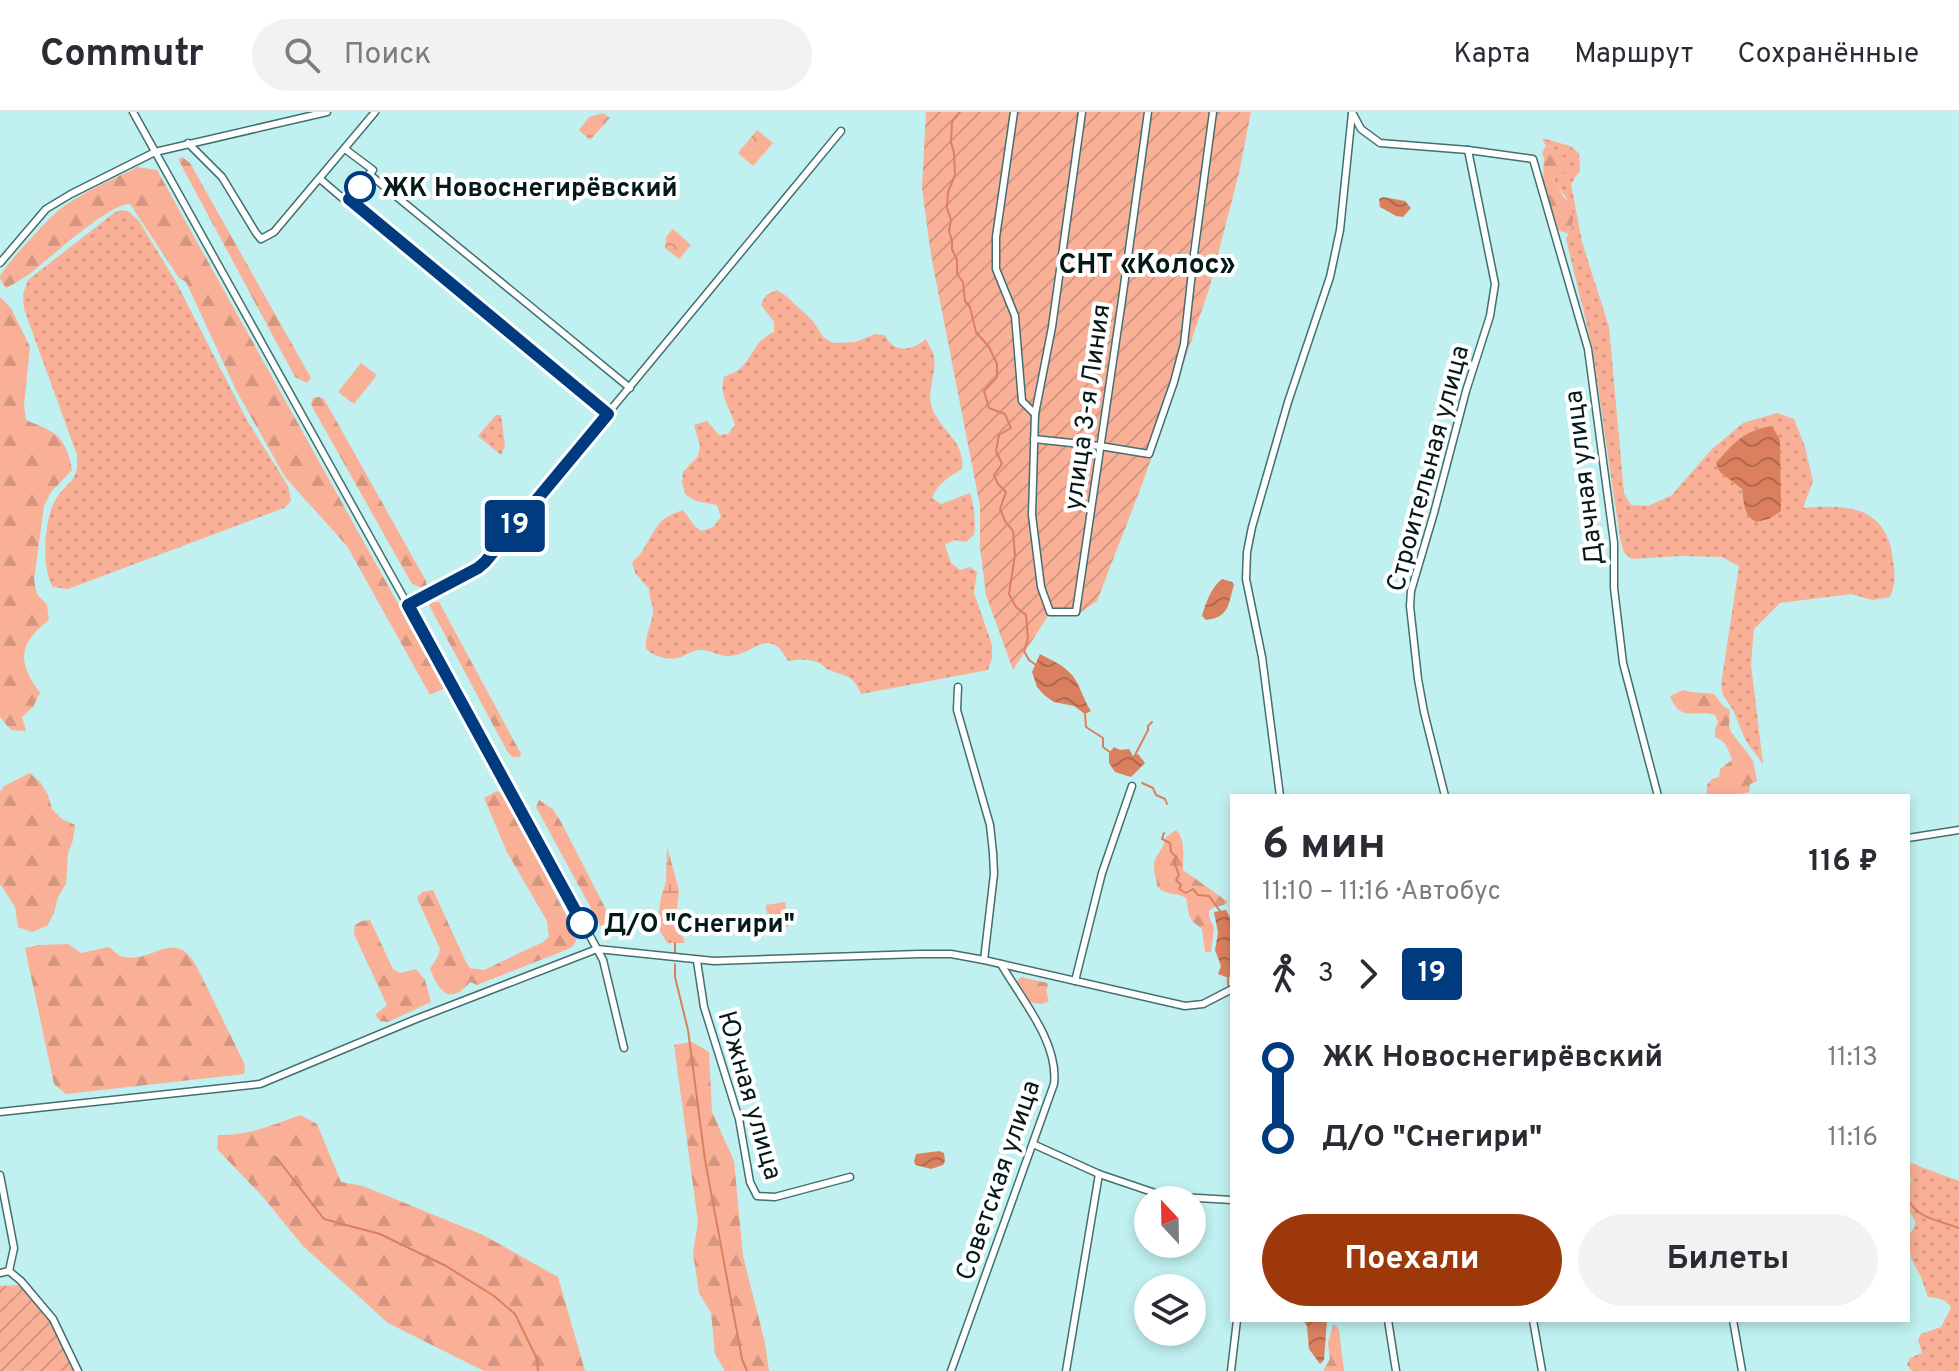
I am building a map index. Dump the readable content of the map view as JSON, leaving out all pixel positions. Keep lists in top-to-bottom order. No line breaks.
{"streets":{"street":["улица 3-я Линия","Строительная улица","Дачная улица","Южная улица","Советская улица"]},"crossings":[["Строительная улица","Дачная улица"]],"districts":["СНТ «Колос»"],"places":["ЖК Новоснегирёвский","Д/О \"Снегири\""],"lines":["bus line 19"],"north":"top","page":{"header":"Commutr","search":"Поиск","nav":["Карта","Маршрут","Сохранённые"],"on_map":"19","heading":["6 мин","11:10 – 11:16 · Автобус","116 ₽"],"legs":["3","19"],"list":[{"name":"ЖК Новоснегирёвский","value":"11:13"},{"name":"Д/О \"Снегири\"","value":"11:16"}],"buttons":["Поехали","Билеты"]}}
